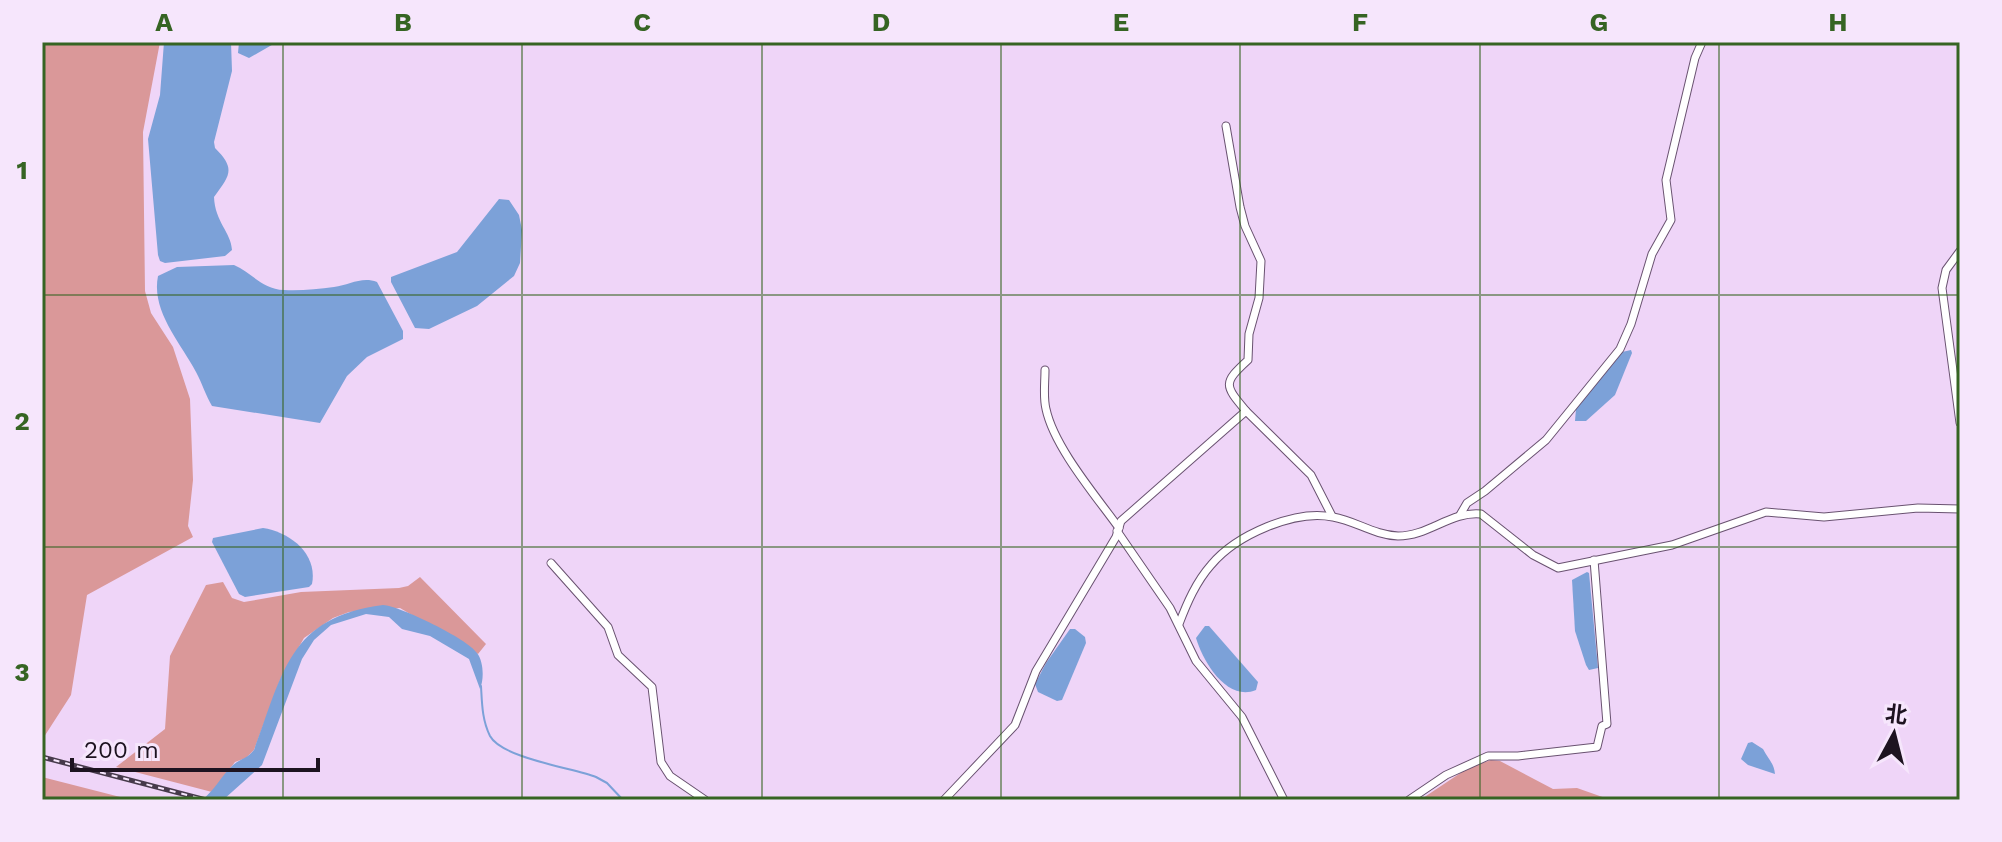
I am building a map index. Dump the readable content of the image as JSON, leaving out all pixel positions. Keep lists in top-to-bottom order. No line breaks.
{"scale_bar":"200 m","north":"top","grid":{"columns":["A","B","C","D","E","F","G","H"],"rows":["1","2","3"]}}
